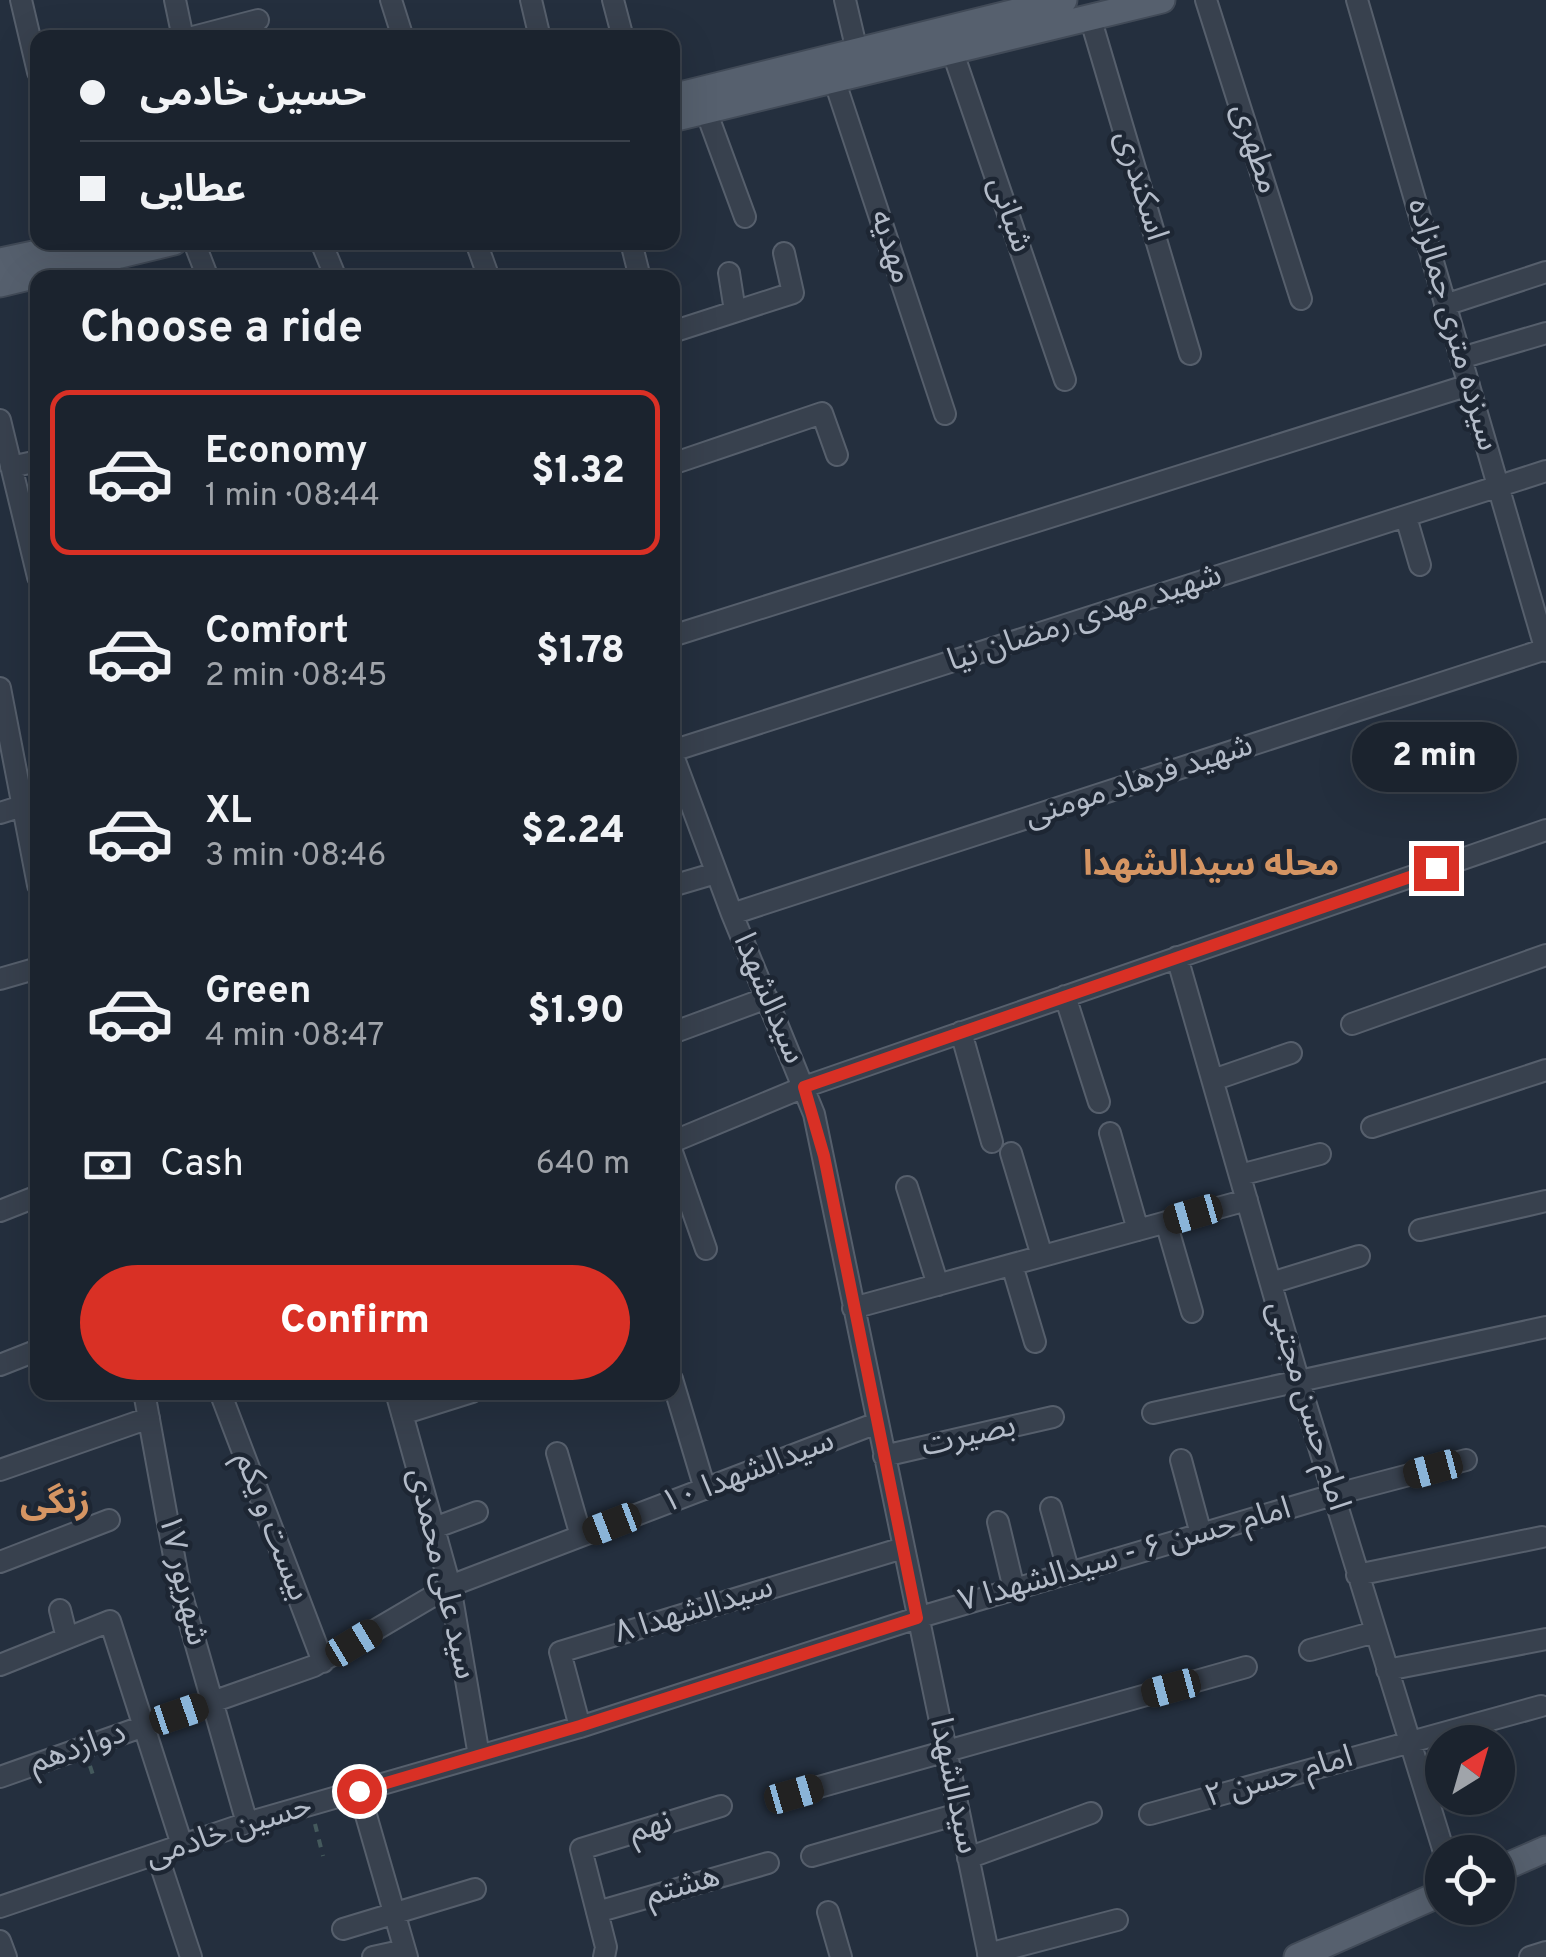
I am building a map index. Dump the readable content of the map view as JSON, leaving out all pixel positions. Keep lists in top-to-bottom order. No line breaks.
{"streets":{"street":["مطهری","اسکندری","شبانی","مهدیه","سیزده متری جمالزاده","شهید مهدی رمضان نیا","شهید فرهاد مومنی","سیدالشهدا","امام حسن مجتبی","بصیرت","سیدالشهدا ۱۰","بیست و یکم","امام حسن ۶ - سیدالشهدا ۷","سید علی محمدی","۱۷ شهریور","سیدالشهدا ۸","دوازدهم","امام حسن ۲","نهم","حسین خادمی","هشتم"]},"crossings":[["سیزده متری جمالزاده","شهید مهدی رمضان نیا"],["سیزده متری جمالزاده","شهید فرهاد مومنی"],["شهید فرهاد مومنی","سیدالشهدا"],["سیدالشهدا","بصیرت"],["سیدالشهدا","سیدالشهدا ۱۰"],["سیدالشهدا","امام حسن ۶ - سیدالشهدا ۷"],["سیدالشهدا","سیدالشهدا ۸"],["سیدالشهدا","حسین خادمی"],["امام حسن مجتبی","امام حسن ۶ - سیدالشهدا ۷"],["امام حسن مجتبی","امام حسن ۲"],["سیدالشهدا ۱۰","بیست و یکم"],["سیدالشهدا ۱۰","سید علی محمدی"],["سیدالشهدا ۱۰","دوازدهم"],["بیست و یکم","دوازدهم"],["امام حسن ۶ - سیدالشهدا ۷","حسین خادمی"],["سید علی محمدی","حسین خادمی"],["۱۷ شهریور","دوازدهم"],["۱۷ شهریور","حسین خادمی"],["سیدالشهدا ۸","حسین خادمی"],["نهم","هشتم"]],"districts":["محله سیدالشهدا","زنگی"],"north":"top right","page":{"banner":["حسین خادمی","عطایی"],"heading":"Choose a ride","list":[{"name":"Economy","note":"1 min · 08:44","value":"$1.32"},{"name":"Comfort","note":"2 min · 08:45","value":"$1.78"},{"name":"XL","note":"3 min · 08:46","value":"$2.24"},{"name":"Green","note":"4 min · 08:47","value":"$1.90"}],"bubble":"2 min","pay":["Cash","640 m"],"buttons":"Confirm"}}
